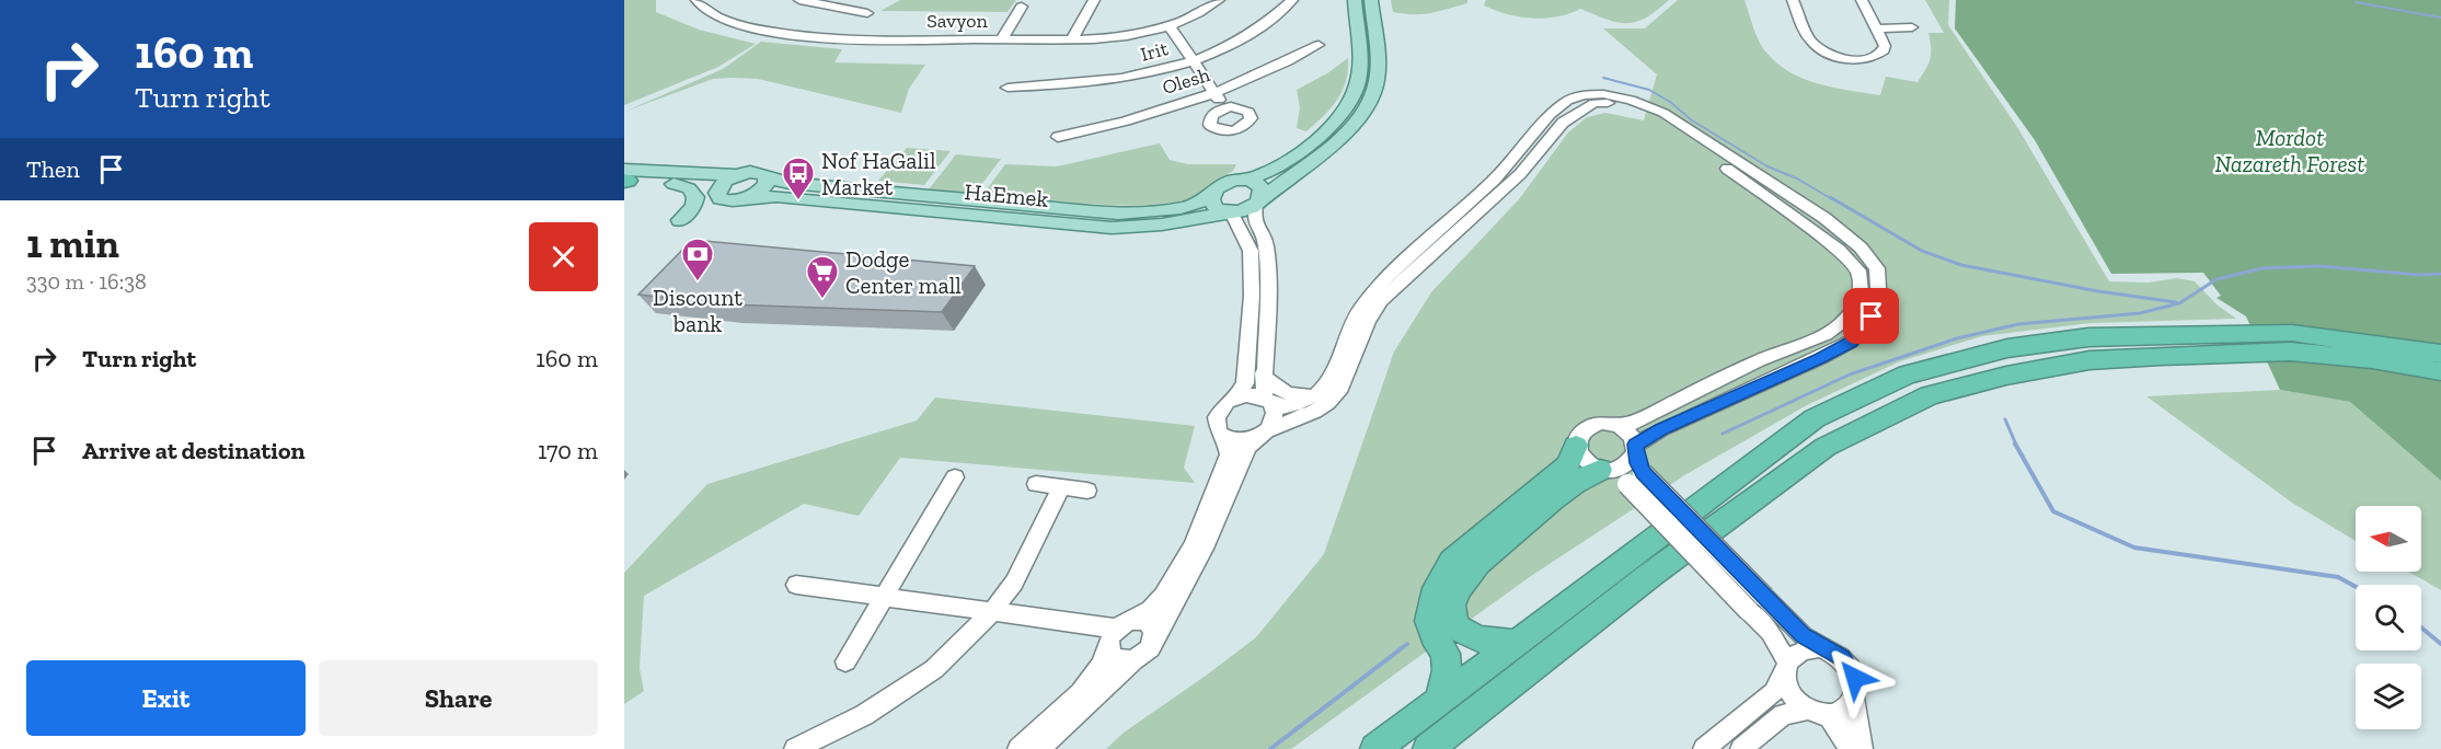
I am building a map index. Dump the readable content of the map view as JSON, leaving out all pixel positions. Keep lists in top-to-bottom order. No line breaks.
{"streets":{"main road":["HaEmek"],"street":["Savyon","Irit","Olesh"]},"parks":["Mordot Nazareth Forest"],"places":{"bus stop":["Nof HaGalil Market"],"bank":["Discount bank"],"supermarket":["Dodge Center mall"]},"north":"left","page":{"turn":["160 m","Turn right"],"then":"Then","heading":["1 min","330 m · 16:38"],"list":[{"name":"Turn right","value":"160 m"},{"name":"Arrive at destination","value":"170 m"}],"buttons":["Exit","Share"]}}
